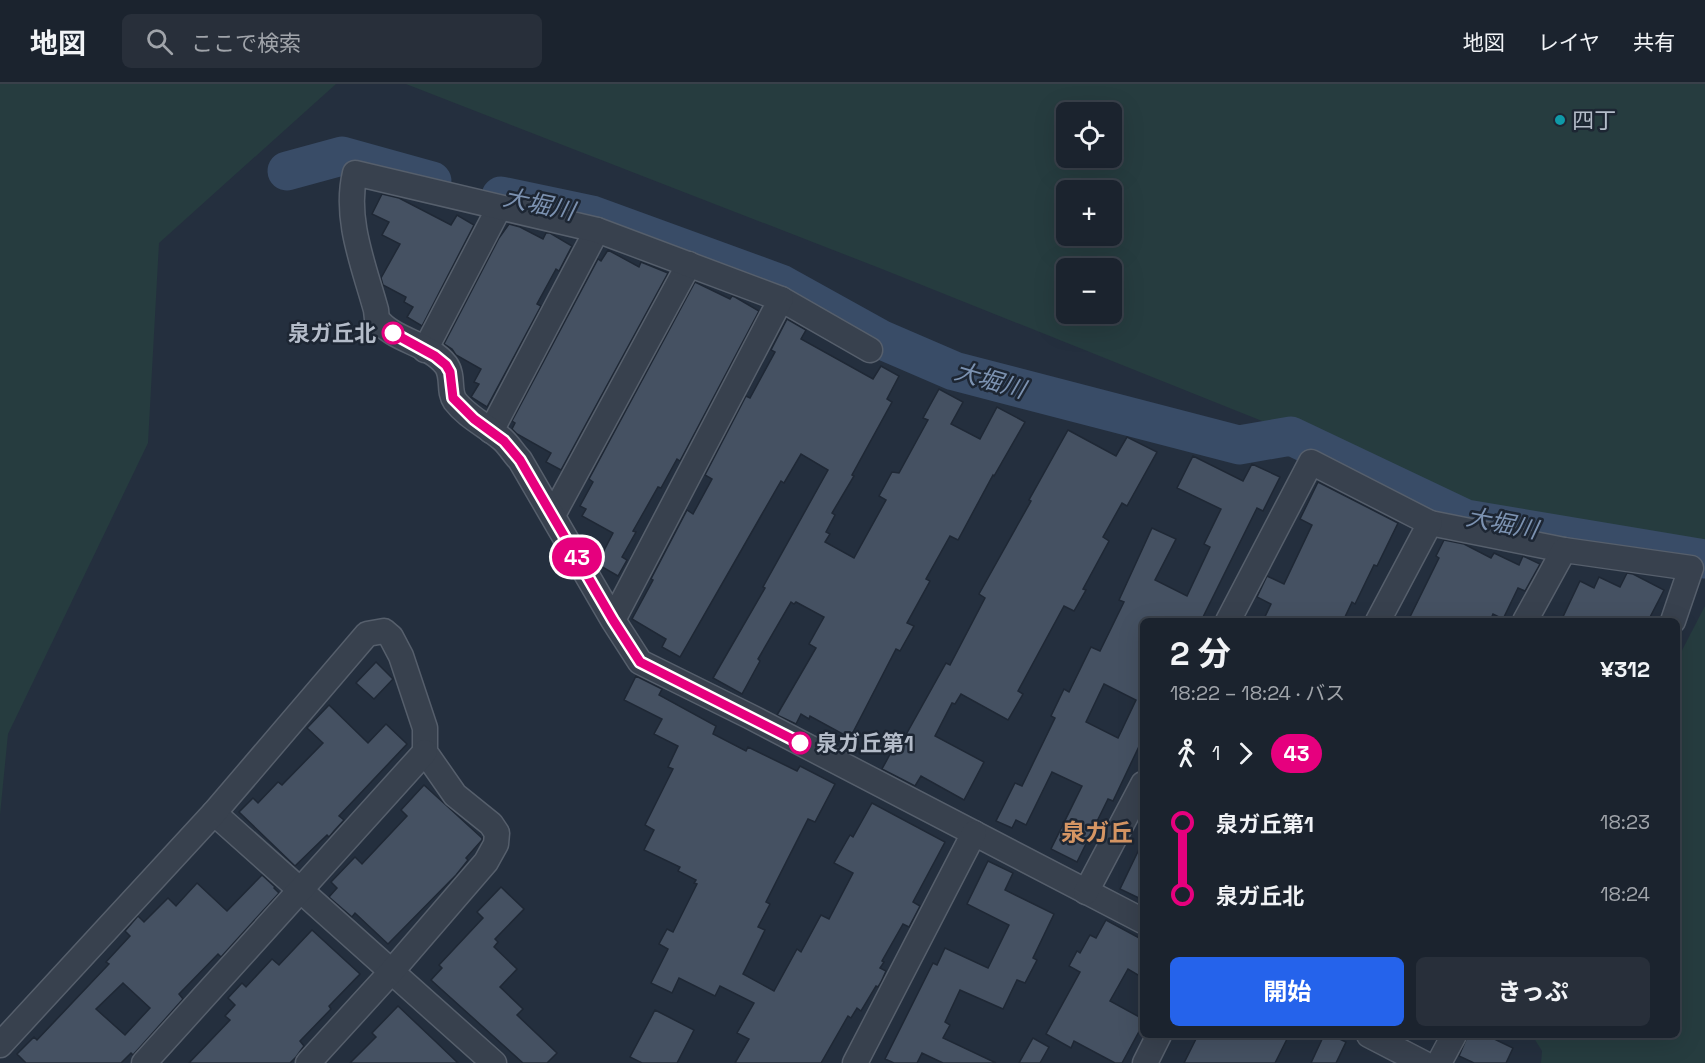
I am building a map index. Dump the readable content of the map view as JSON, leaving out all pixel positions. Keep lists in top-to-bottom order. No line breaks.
{"districts":["泉ガ丘"],"water":["大堀川"],"places":["四丁","泉ガ丘北","泉ガ丘第1"],"lines":["bus line 43"],"page":{"header":"地図","search":"ここで検索","nav":["地図","レイヤ","共有"],"on_map":"43","map_buttons":["+","−"],"heading":["2 分","18:22 – 18:24 · バス","¥312"],"legs":["1","43"],"list":[{"name":"泉ガ丘第1","value":"18:23"},{"name":"泉ガ丘北","value":"18:24"}],"buttons":["開始","きっぷ"]}}
